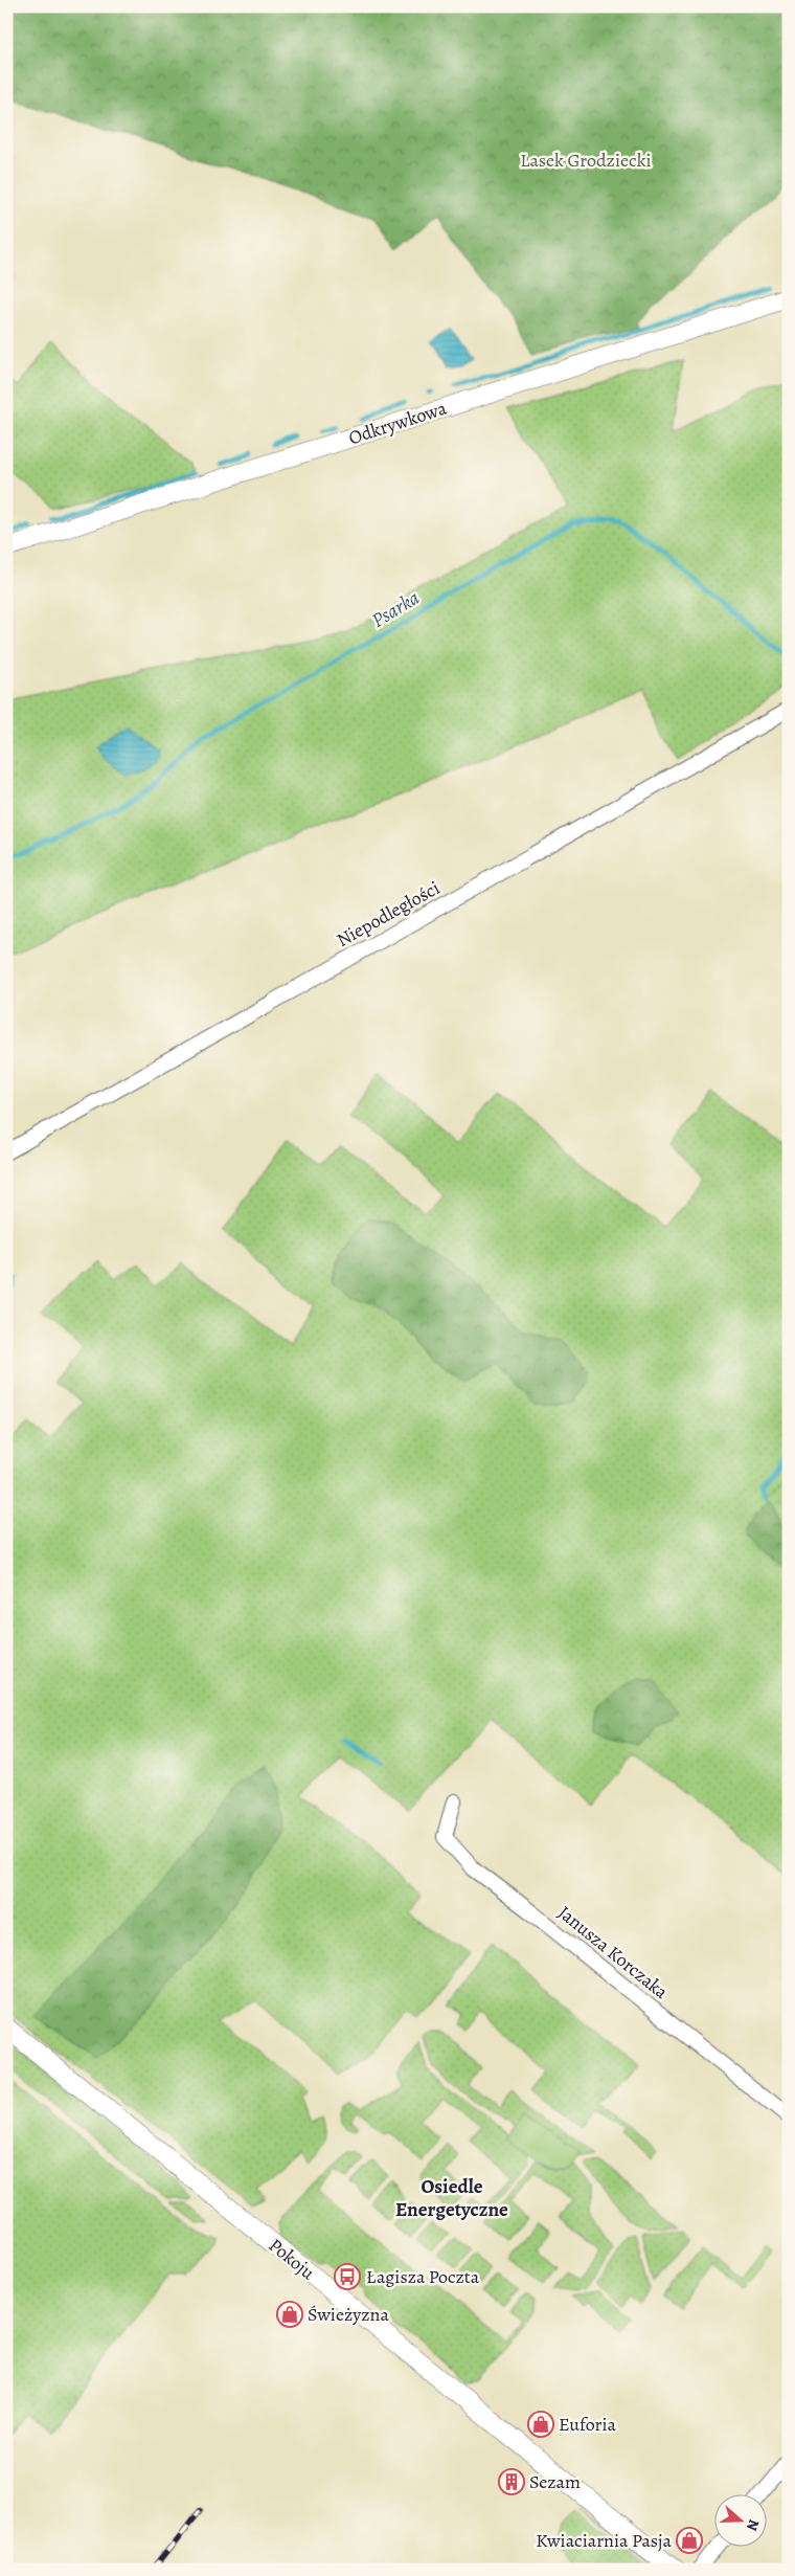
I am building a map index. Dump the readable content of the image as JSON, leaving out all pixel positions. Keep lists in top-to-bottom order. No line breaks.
{"streets":{"street":["Odkrywkowa","Niepodległości","Janusza Korczaka","Pokoju"]},"districts":["Osiedle Energetyczne"],"water":["Psarka"],"parks":["Lasek Grodziecki"],"places":{"bus stop":["Łagisza Poczta"],"shop":["Świeżyzna","Euforia","Kwiaciarnia Pasja"],"building":["Sezam"]},"north":"right"}
